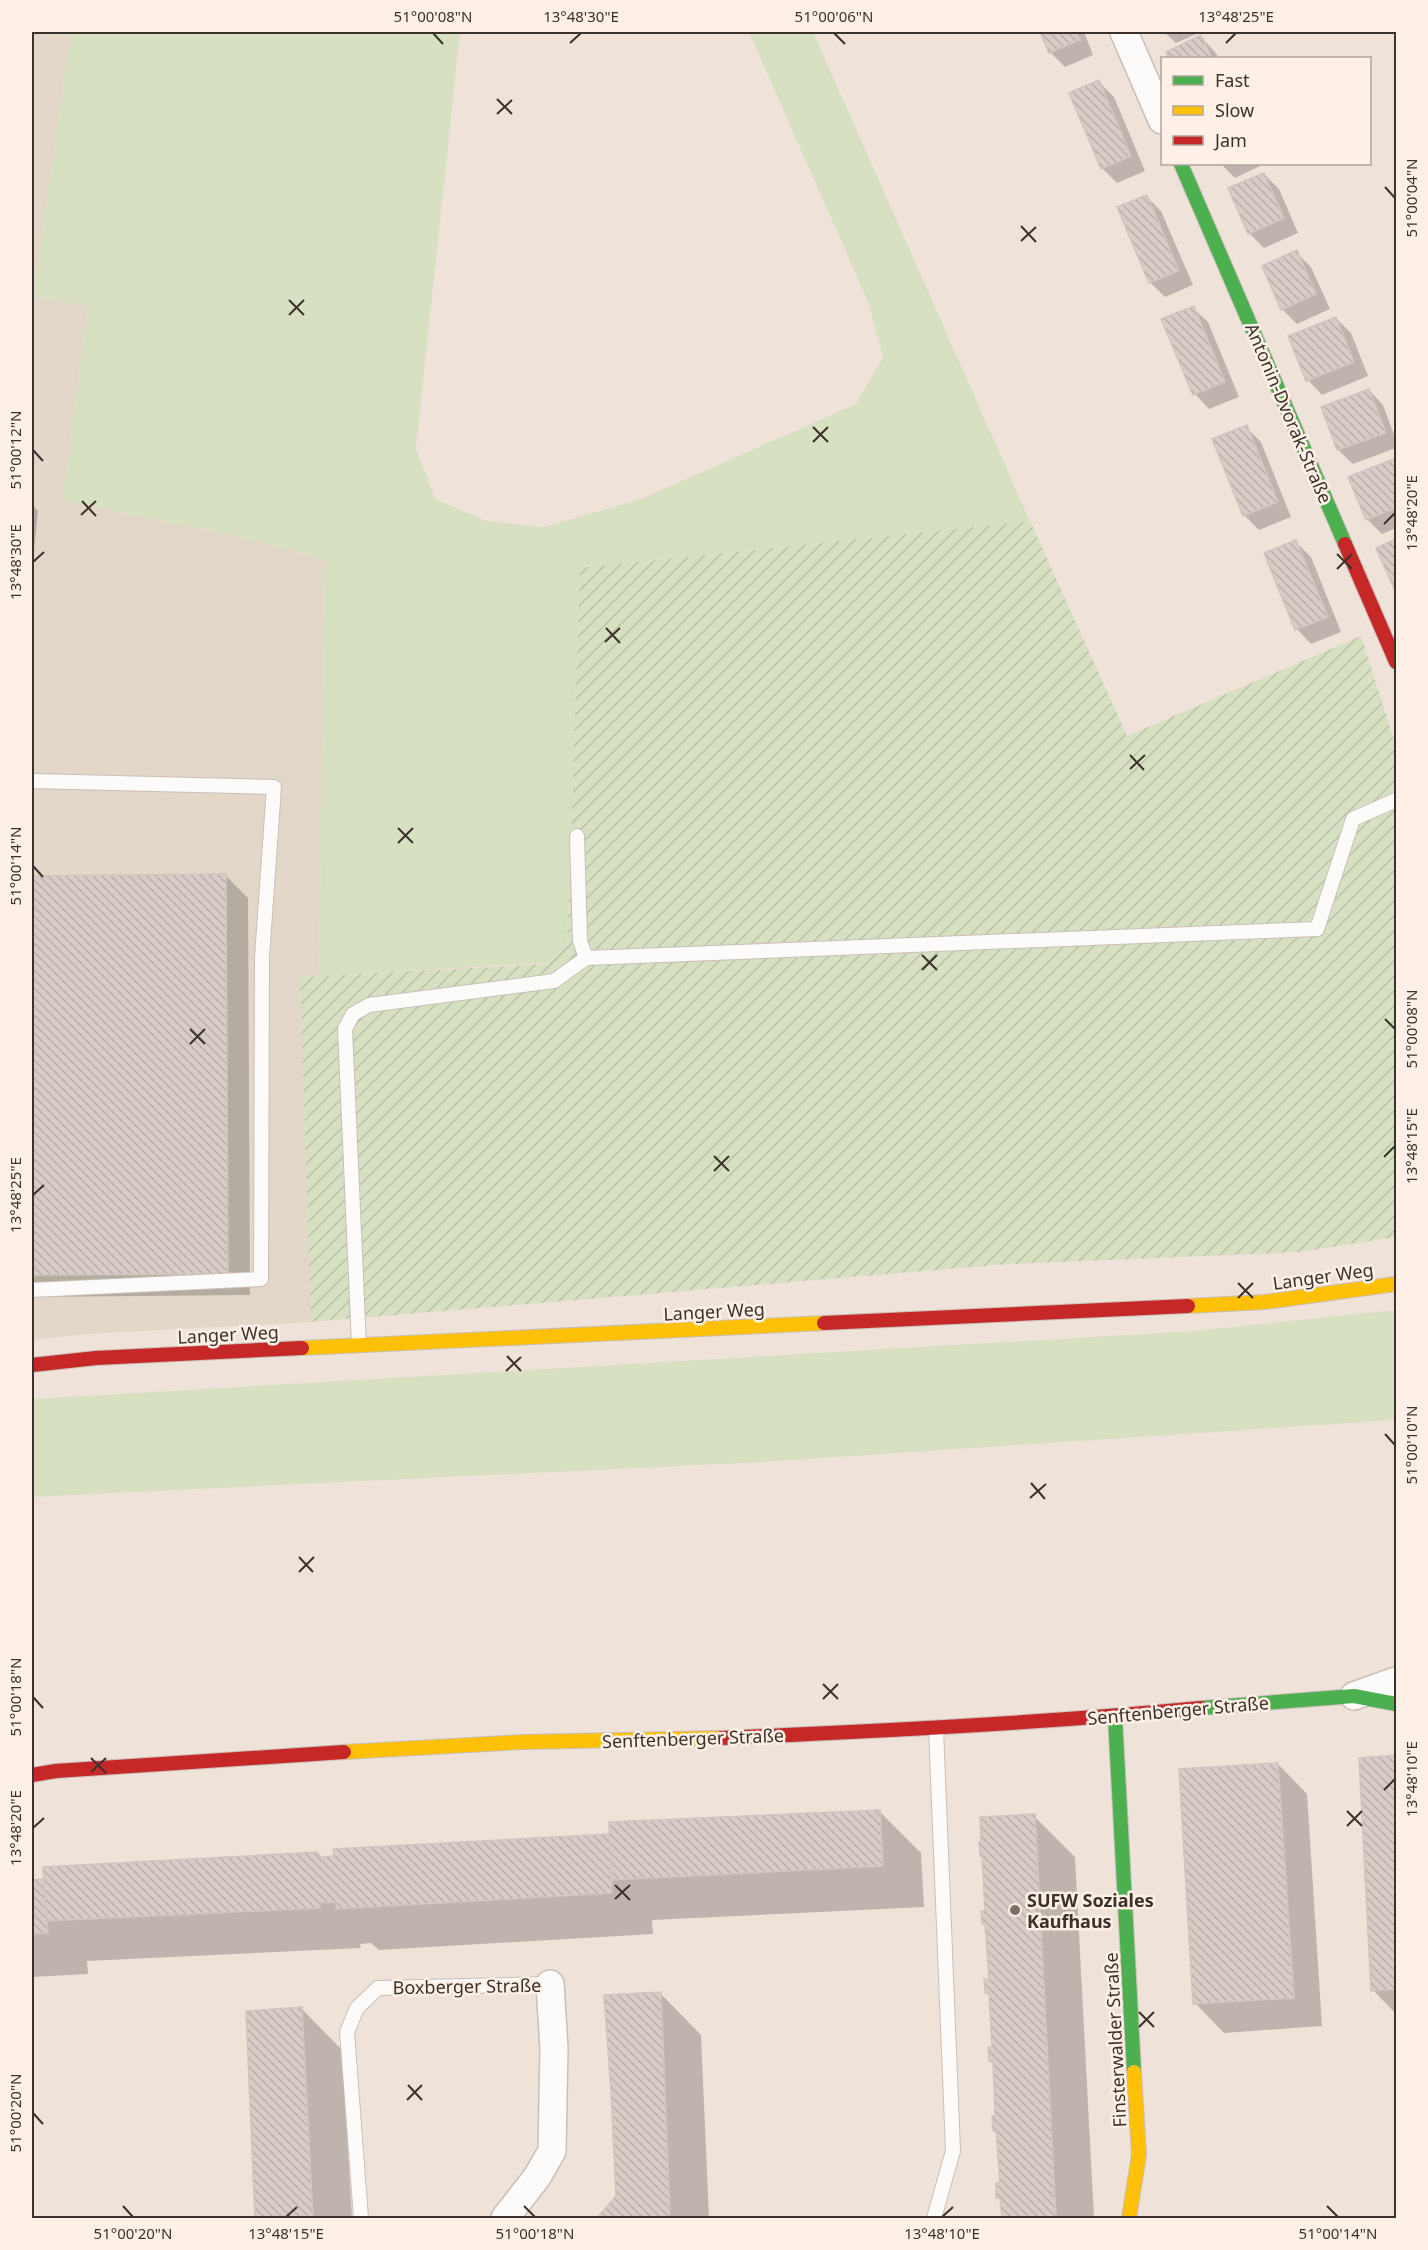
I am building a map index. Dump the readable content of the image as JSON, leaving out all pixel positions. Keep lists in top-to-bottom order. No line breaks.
{"streets":{"street":["Antonin-Dvorak-Straße","Langer Weg","Senftenberger Straße","Boxberger Straße","Finsterwalder Straße"]},"crossings":[["Senftenberger Straße","Finsterwalder Straße"]],"places":["SUFW Soziales Kaufhaus"],"legend":["Fast","Slow","Jam"],"coordinates":["51°00'08\"N","13°48'30\"E","51°00'06\"N","13°48'25\"E","51°00'04\"N","51°00'12\"N","13°48'20\"E","51°00'14\"N","13°48'15\"E","51°00'10\"N","51°00'18\"N","13°48'10\"E","51°00'20\"N"]}
